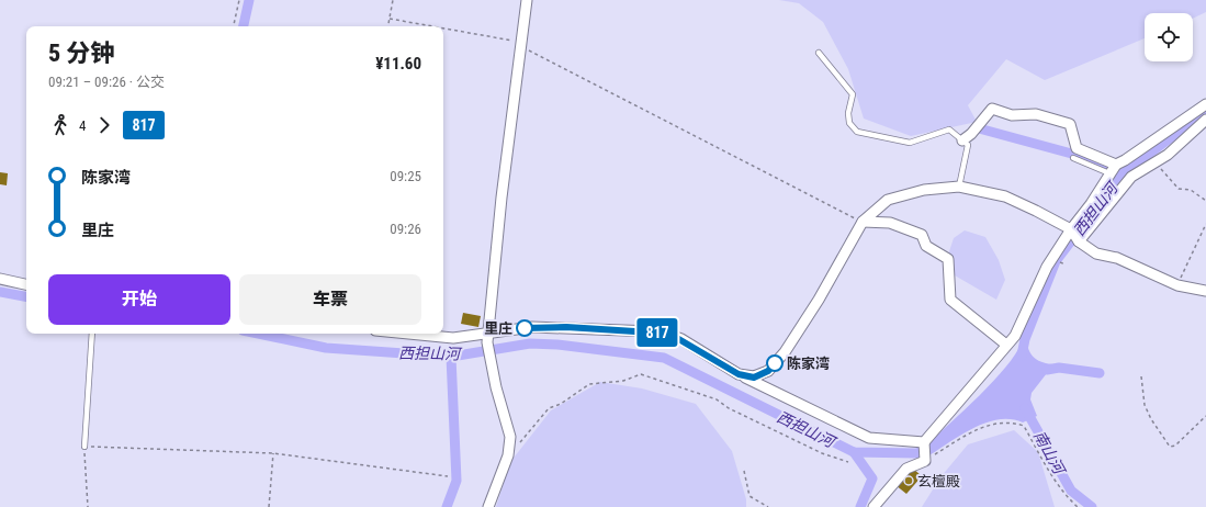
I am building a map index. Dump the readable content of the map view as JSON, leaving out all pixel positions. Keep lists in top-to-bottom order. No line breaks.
{"water":["西担山河","南山河"],"places":["里庄","陈家湾","玄檀殿"],"lines":["bus line 817"],"page":{"on_map":"817","heading":["5 分钟","09:21 – 09:26 · 公交","¥11.60"],"legs":["4","817"],"list":[{"name":"陈家湾","value":"09:25"},{"name":"里庄","value":"09:26"}],"buttons":["开始","车票"]}}
